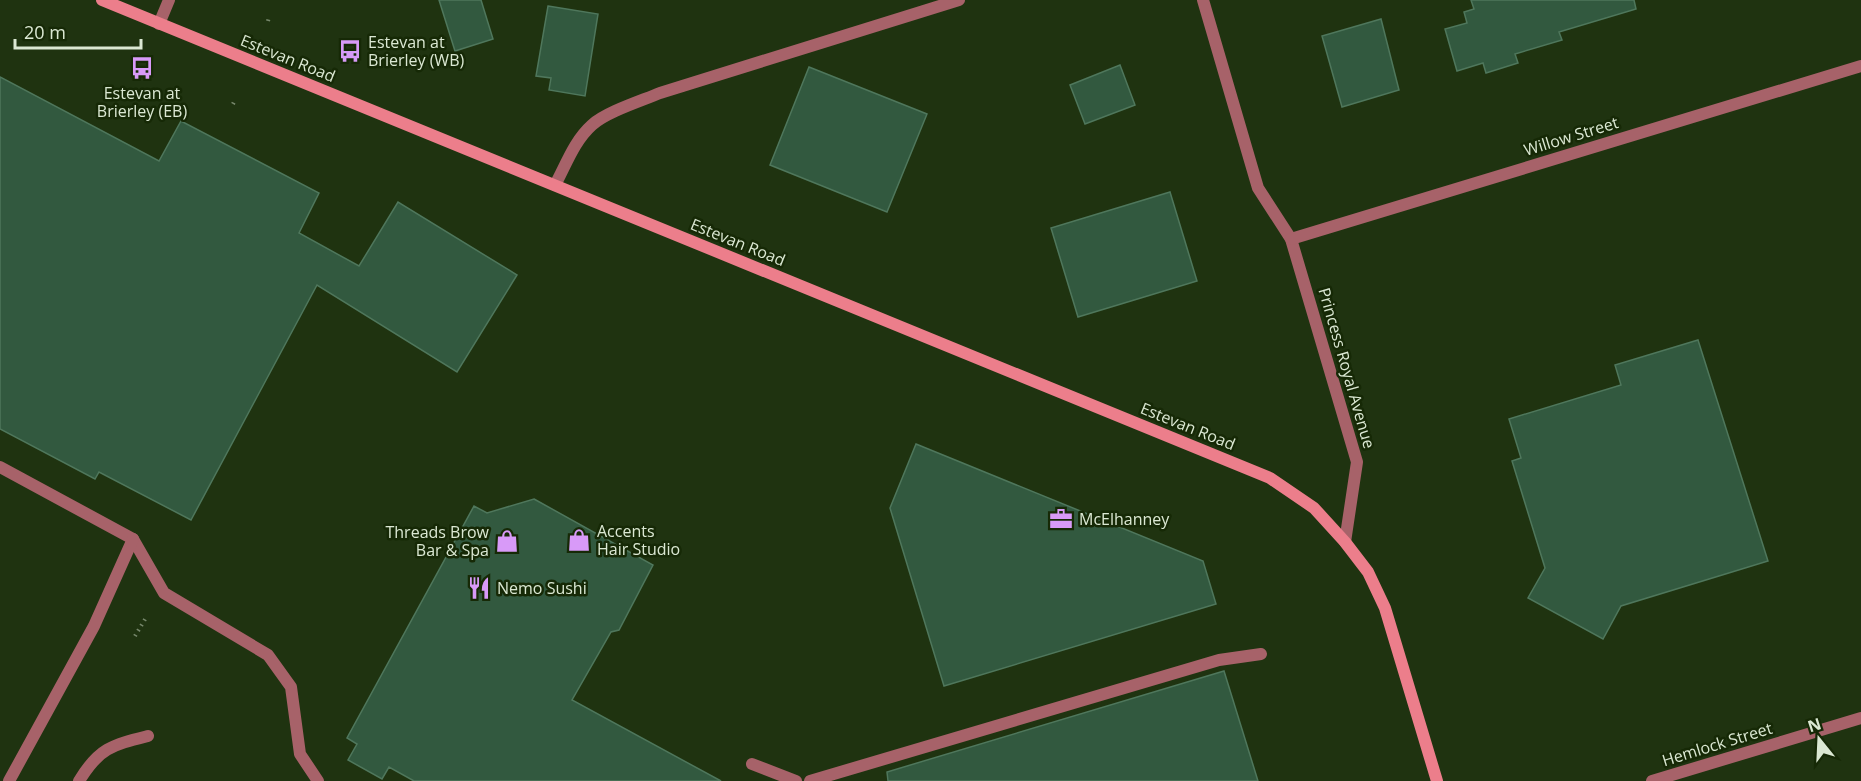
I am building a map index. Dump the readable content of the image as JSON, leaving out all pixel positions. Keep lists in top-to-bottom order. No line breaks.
{"streets":{"street":["Estevan Road","Willow Street","Princess Royal Avenue","Hemlock Street"]},"crossings":[["Estevan Road","Princess Royal Avenue"],["Willow Street","Princess Royal Avenue"]],"places":{"bus stop":["Estevan at Brierley (WB)","Estevan at Brierley (EB)"],"office":["McElhanney"],"shop":["Accents Hair Studio","Threads Brow Bar & Spa"],"restaurant":["Nemo Sushi"]},"scale_bar":"20 m","north":"top"}
